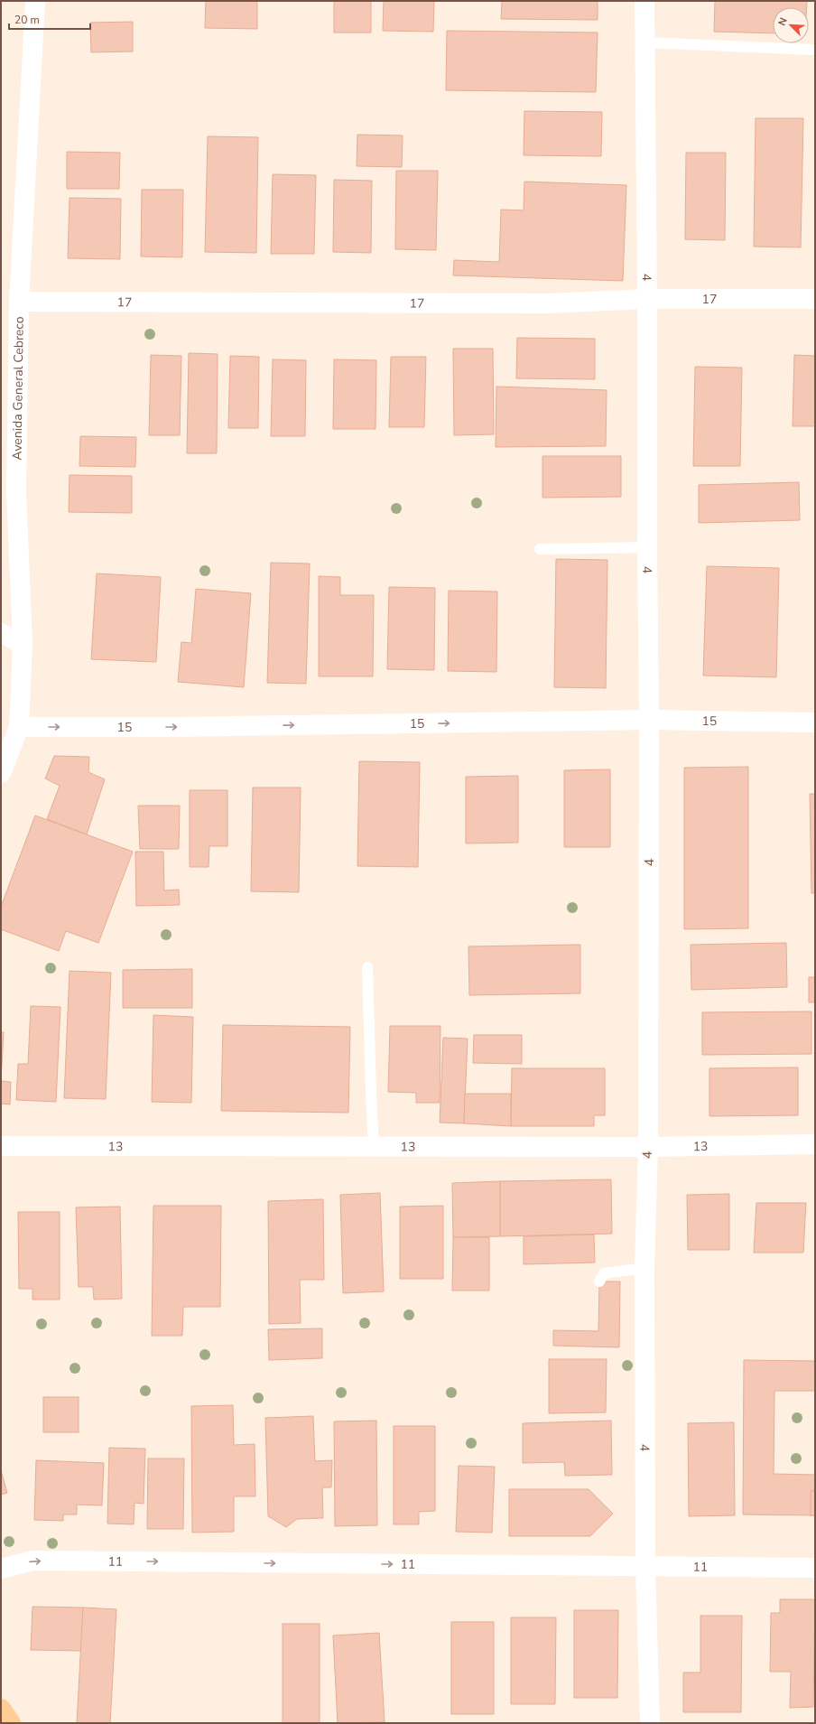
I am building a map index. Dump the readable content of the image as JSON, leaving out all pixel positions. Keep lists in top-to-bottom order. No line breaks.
{"streets":{"street":["4","17","Avenida General Cebreco","15","13","11"]},"crossings":[["4","17"],["4","15"],["4","13"],["4","11"],["17","Avenida General Cebreco"],["Avenida General Cebreco","15"]],"one_way":["15","11"],"scale_bar":"20 m","north":"top left"}
